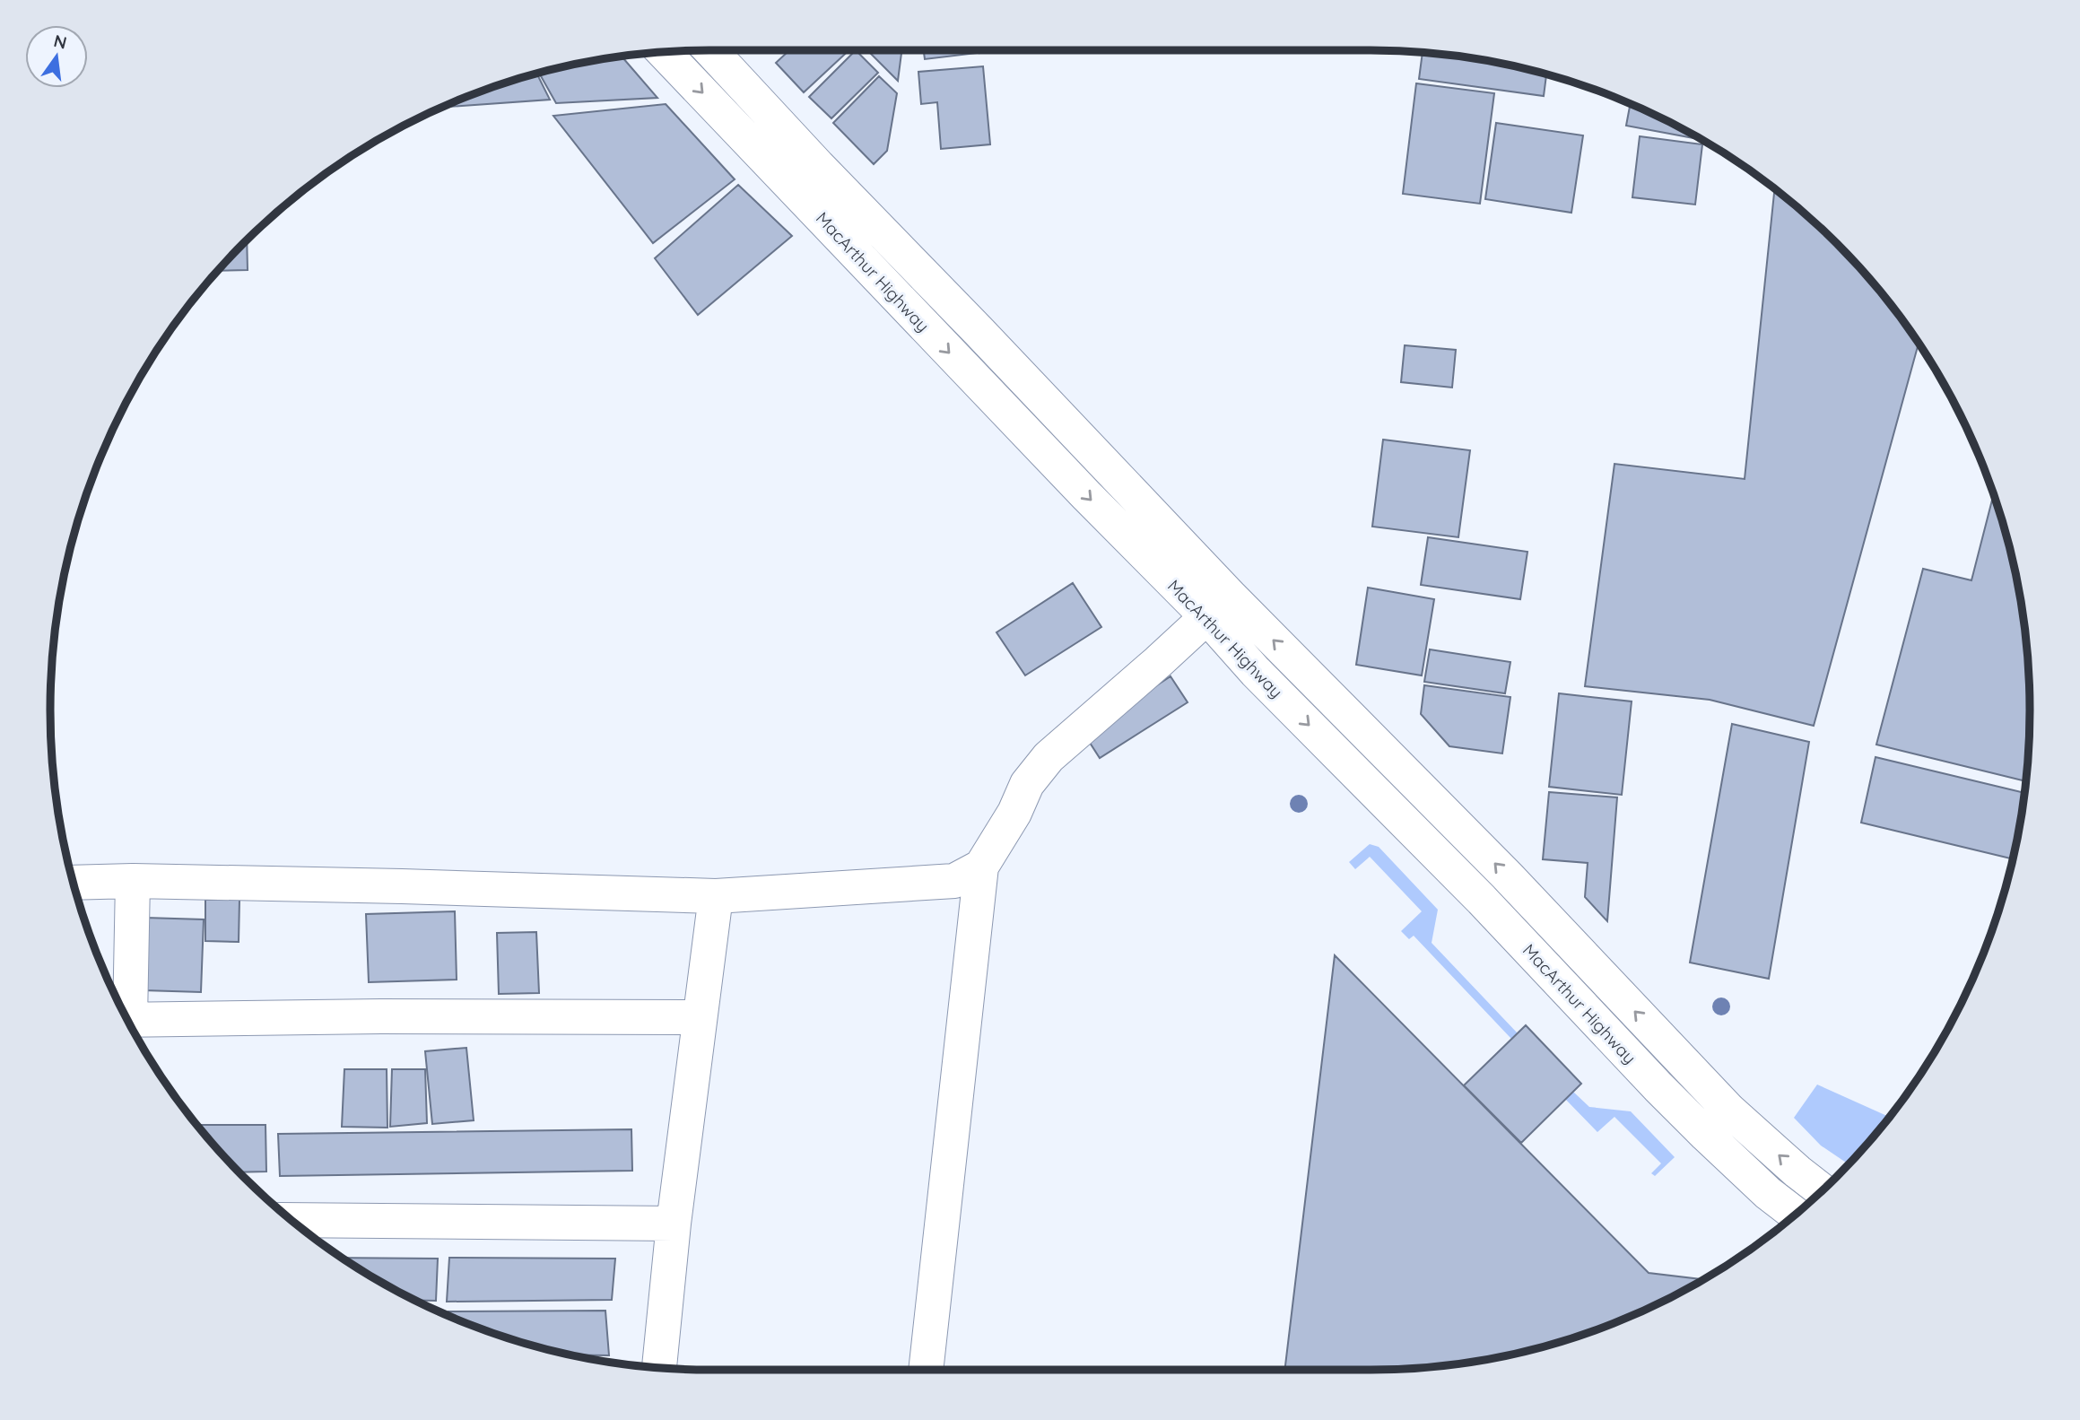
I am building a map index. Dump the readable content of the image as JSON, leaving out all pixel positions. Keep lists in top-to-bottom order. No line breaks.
{"streets":{"main road":["MacArthur Highway"]},"north":"top"}
